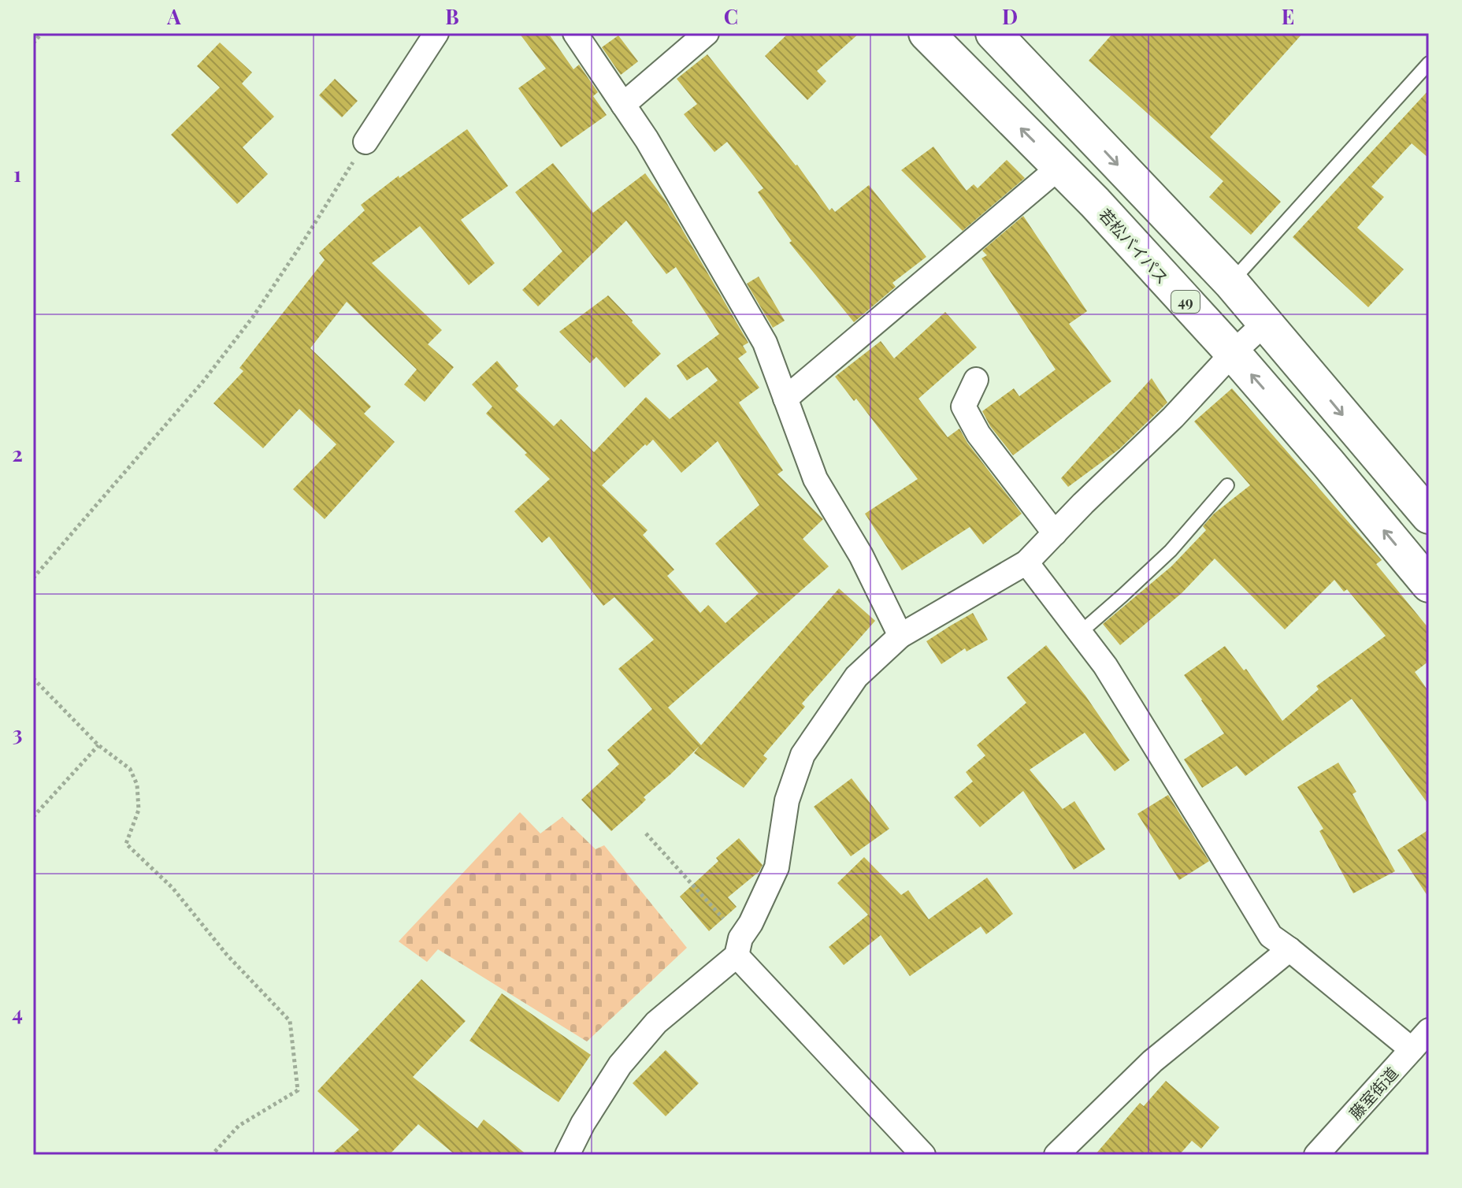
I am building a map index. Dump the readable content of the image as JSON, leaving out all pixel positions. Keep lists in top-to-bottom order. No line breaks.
{"streets":{"highway":["若松バイパス","49"],"street":["藤室街道"]},"grid":{"columns":["A","B","C","D","E"],"rows":["1","2","3","4"]}}
